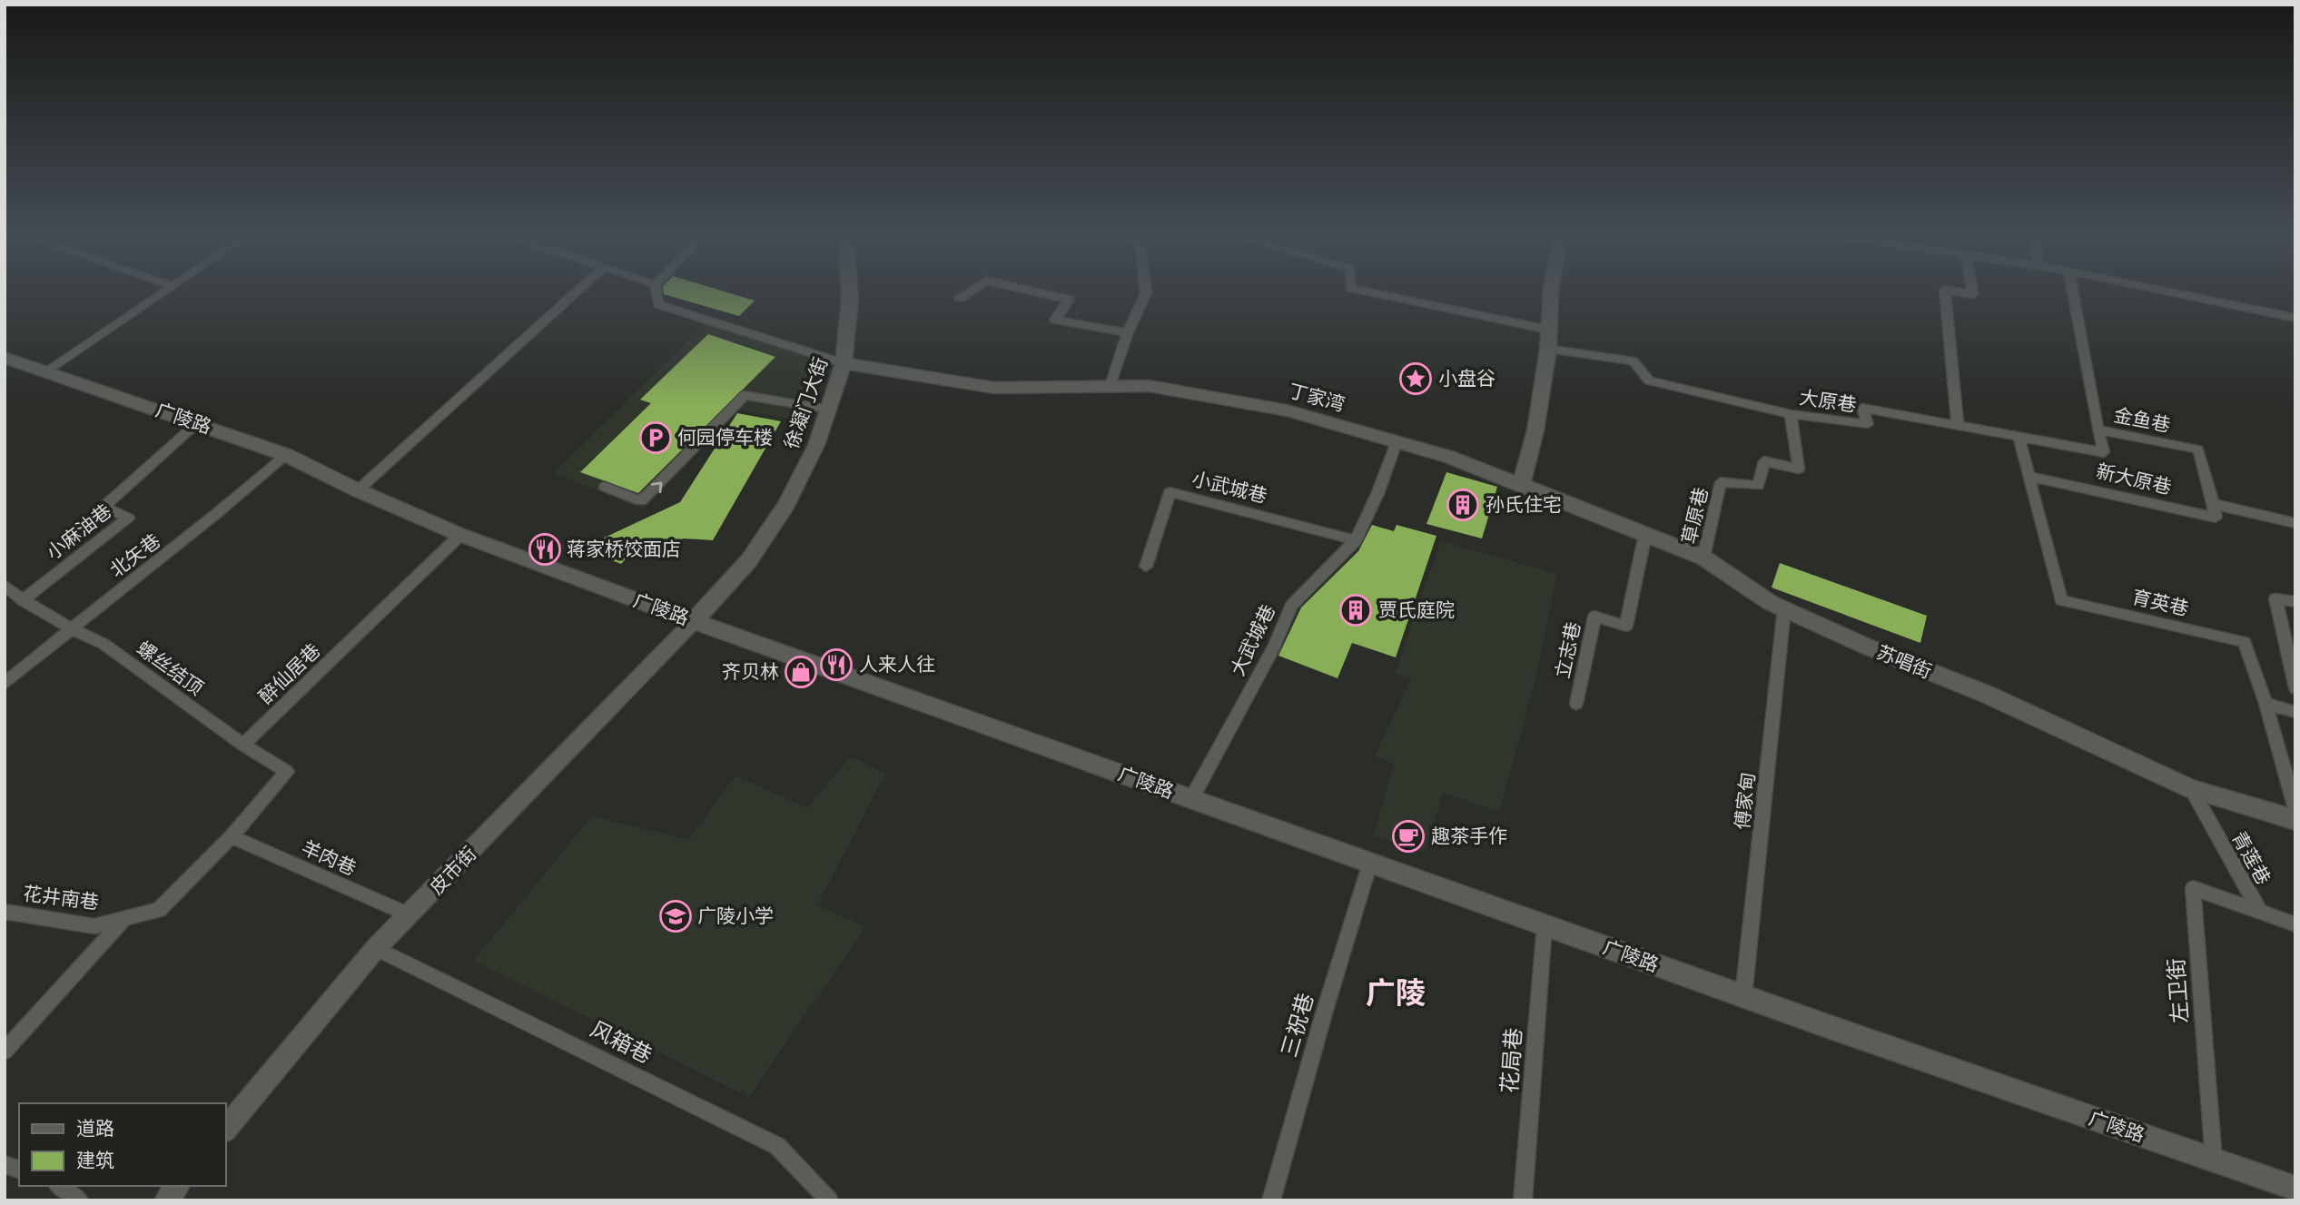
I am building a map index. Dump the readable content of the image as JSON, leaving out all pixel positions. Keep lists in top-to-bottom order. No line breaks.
{"streets":{"street":["丁家湾","徐凝门大街","广陵路","苏唱街","皮市街"],"lane":["大原巷","金鱼巷","新大原巷","小武城巷","草原巷","小麻油巷","北矢巷","育英巷","大武城巷","立志巷","螺丝结顶","醉仙居巷","傅家甸","羊肉巷","青莲巷","花井南巷","左卫街","三祝巷","风箱巷","花局巷"]},"crossings":[["丁家湾","徐凝门大街"],["丁家湾","大武城巷"],["丁家湾","苏唱街"],["大原巷","金鱼巷"],["大原巷","草原巷"],["大原巷","育英巷"],["徐凝门大街","广陵路"],["徐凝门大街","皮市街"],["广陵路","小麻油巷"],["广陵路","北矢巷"],["广陵路","大武城巷"],["广陵路","醉仙居巷"],["广陵路","傅家甸"],["广陵路","皮市街"],["广陵路","左卫街"],["广陵路","三祝巷"],["广陵路","花局巷"],["金鱼巷","新大原巷"],["新大原巷","育英巷"],["小武城巷","大武城巷"],["草原巷","苏唱街"],["小麻油巷","螺丝结顶"],["北矢巷","螺丝结顶"],["立志巷","苏唱街"],["苏唱街","傅家甸"],["苏唱街","青莲巷"],["螺丝结顶","醉仙居巷"],["羊肉巷","皮市街"],["羊肉巷","花井南巷"],["青莲巷","左卫街"],["皮市街","风箱巷"]],"districts":["广陵"],"places":{"place":["小盘谷"],"parking":["何园停车楼"],"building":["孙氏住宅","贾氏庭院"],"restaurant":["蒋家桥饺面店","人来人往"],"shop":["齐贝林"],"cafe":["趣茶手作"],"school or university":["广陵小学"]},"legend":["道路","建筑"]}
